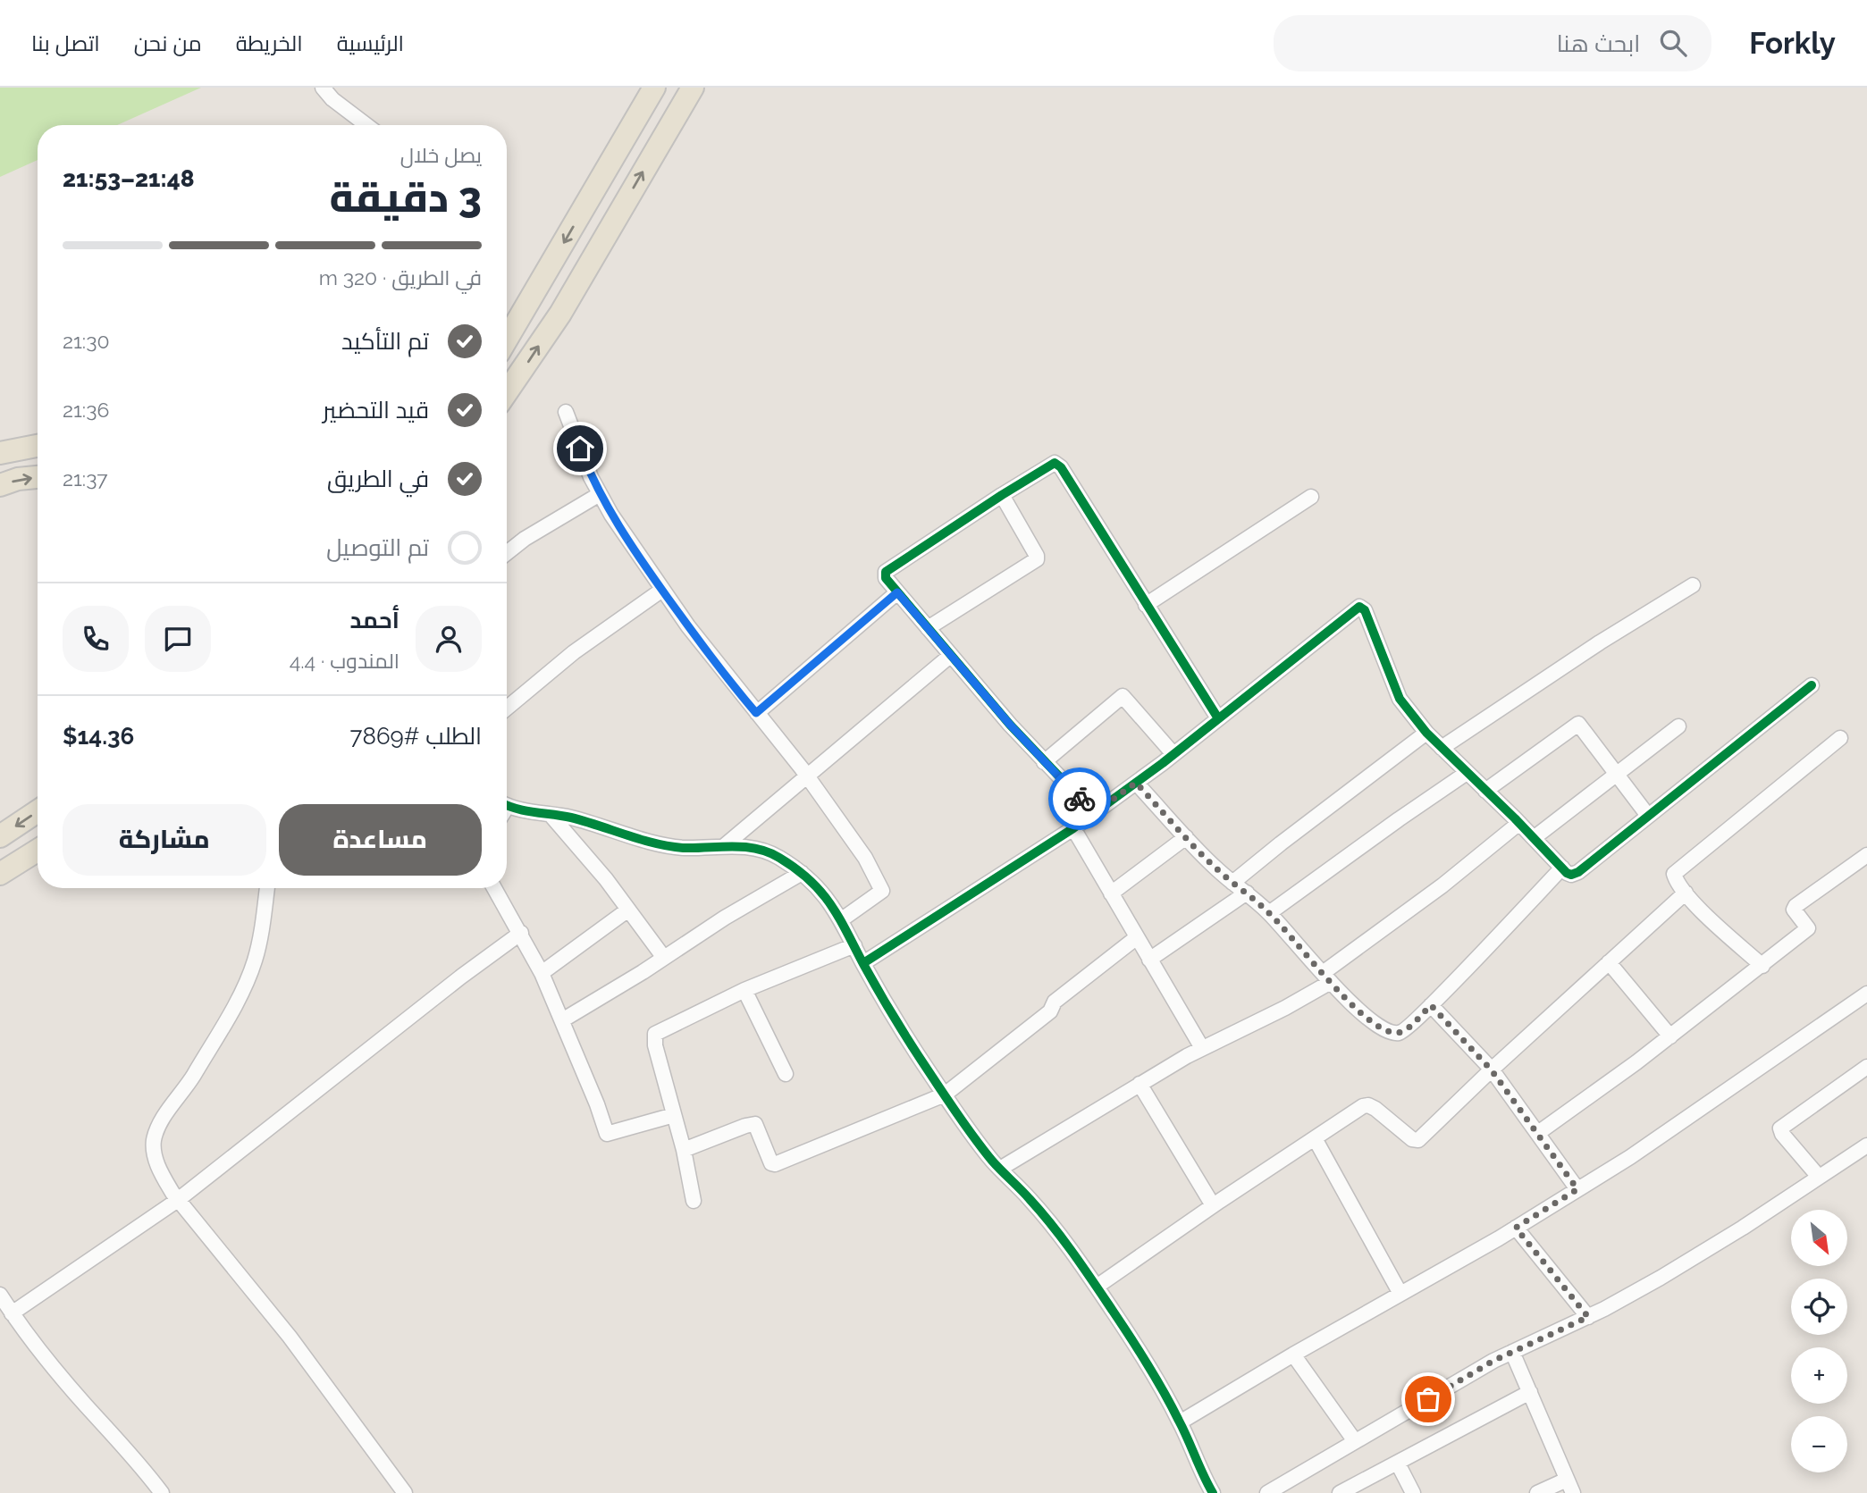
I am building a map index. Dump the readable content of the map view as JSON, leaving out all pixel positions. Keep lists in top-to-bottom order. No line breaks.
{"north":"bottom right","page":{"header":"Forkly","search":"ابحث هنا","nav":["الرئيسية","الخريطة","من نحن","اتصل بنا"],"heading":["3 دقيقة","يصل خلال","21:48–21:53"],"panel":["أحمد","المندوب · 4.4","الطلب #7869","$14.36"],"bar":"في الطريق · 320 m","list":[["تم التأكيد","21:30"],["قيد التحضير","21:36"],["في الطريق","21:37"],"تم التوصيل"],"buttons":["مساعدة","مشاركة"],"map_buttons":["+","−"]}}
